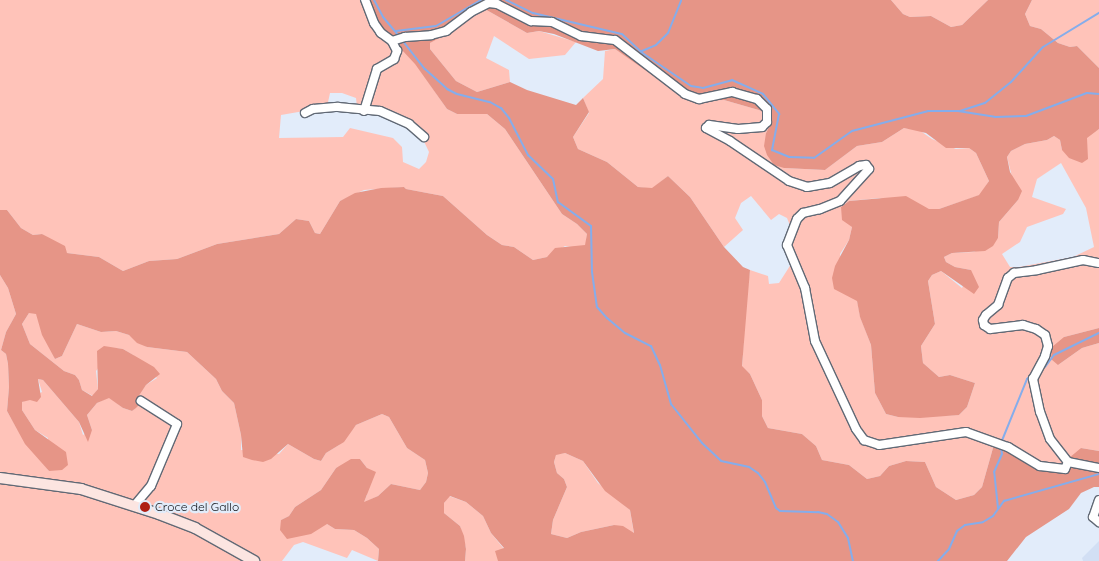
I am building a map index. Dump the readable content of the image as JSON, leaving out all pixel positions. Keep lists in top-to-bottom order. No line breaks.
{"places":["Croce del Gallo"]}
